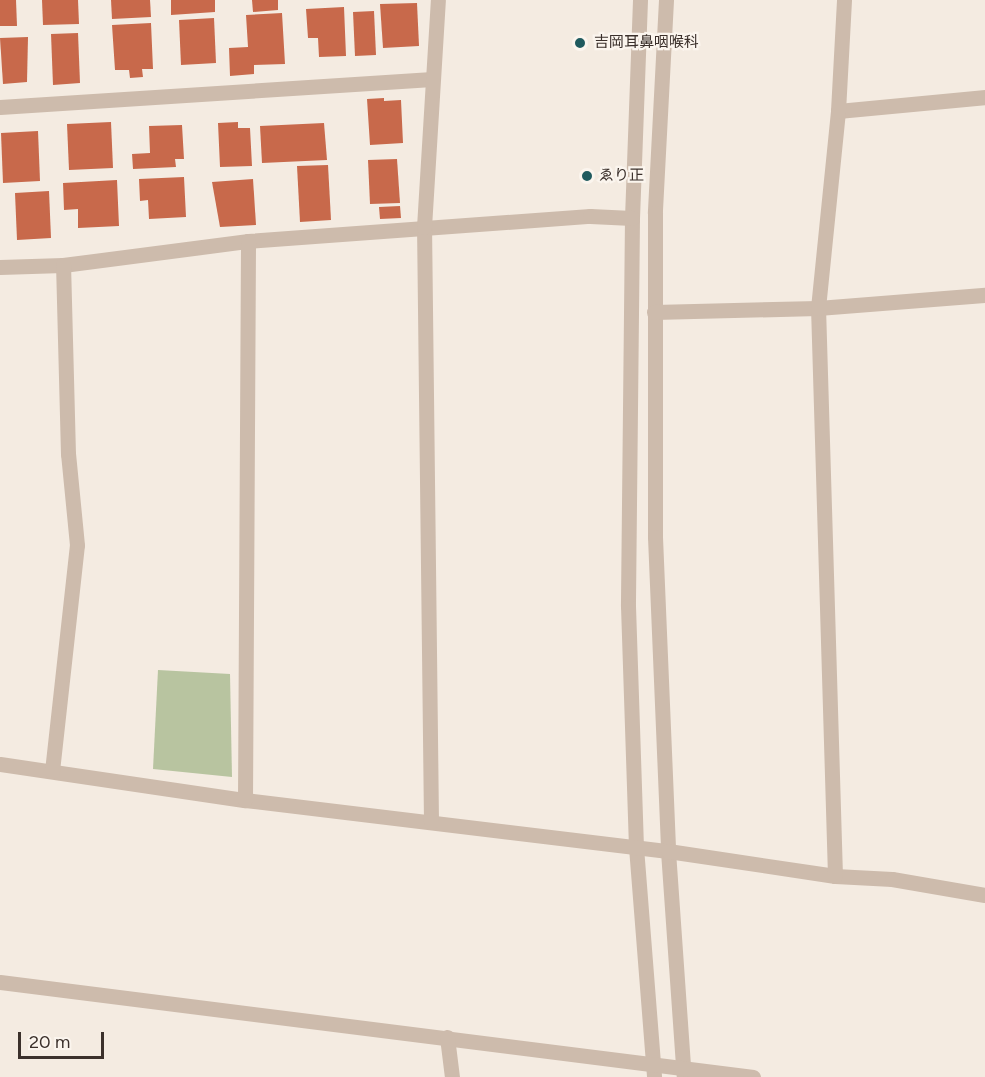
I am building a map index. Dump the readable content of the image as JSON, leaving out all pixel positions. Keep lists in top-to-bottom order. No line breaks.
{"places":["吉岡耳鼻咽喉科","ゑり正"],"scale_bar":"20 m"}
